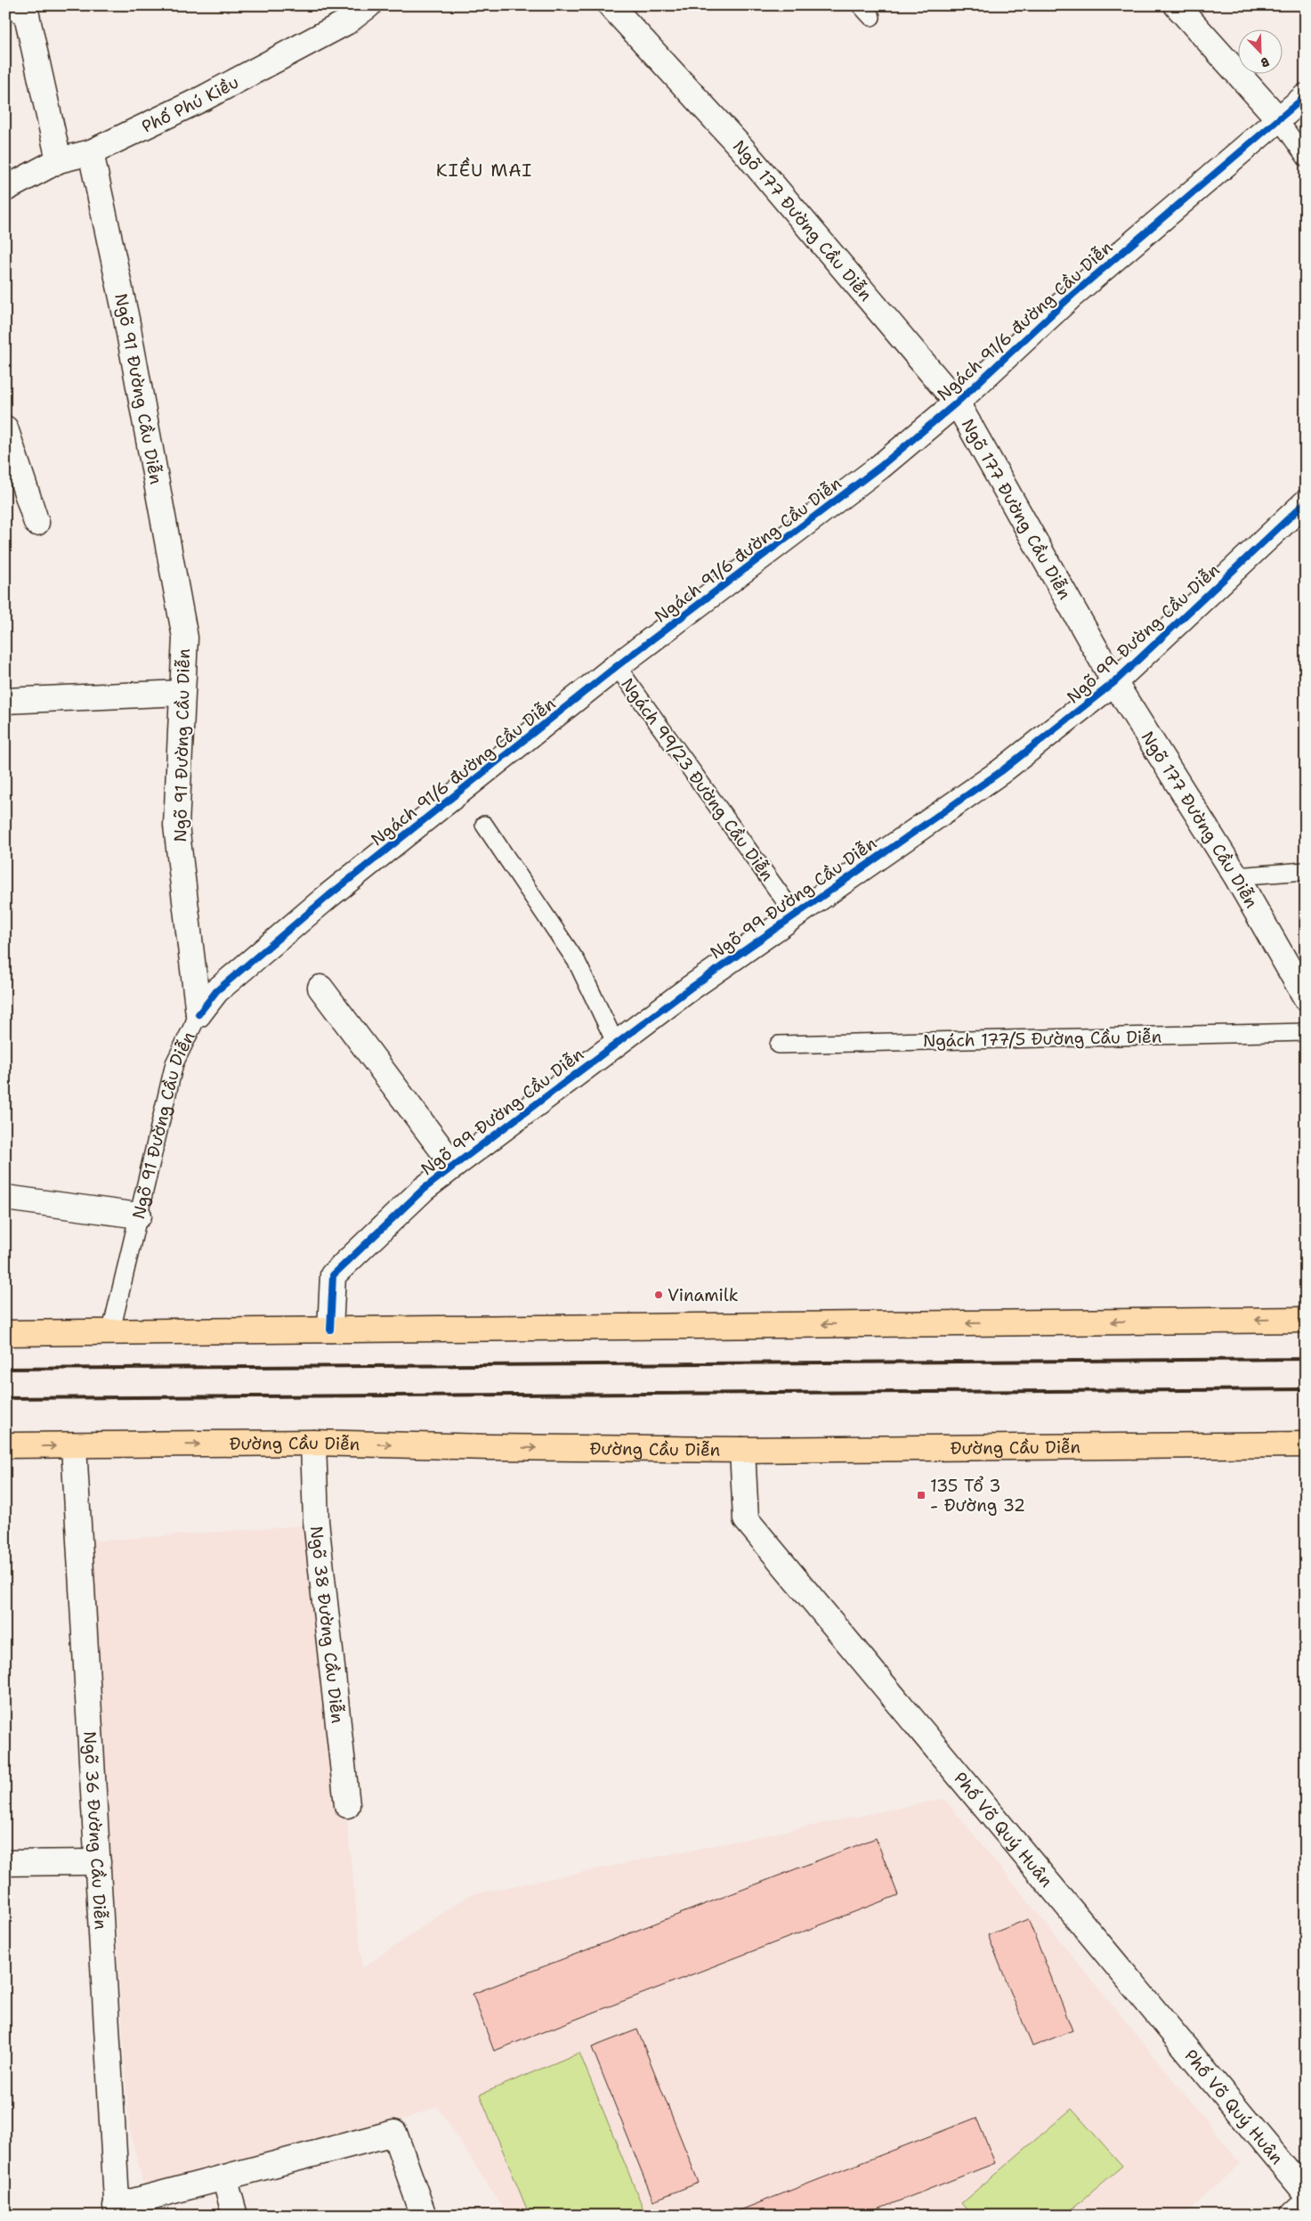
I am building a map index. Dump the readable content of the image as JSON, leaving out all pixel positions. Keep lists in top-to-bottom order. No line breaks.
{"streets":{"highway":["Đường Cầu Diễn"],"street":["Phố Phú Kiều","Ngõ 177 Đường Cầu Diễn","Ngách 91/6 đường Cầu Diễn","Ngõ 91 Đường Cầu Diễn","Ngõ 99 Đường Cầu Diễn","Ngõ 38 Đường Cầu Diễn","Phố Võ Quý Huân","Ngõ 36 Đường Cầu Diễn"],"lane":["Ngách 99/23 Đường Cầu Diễn","Ngách 177/5 Đường Cầu Diễn"]},"crossings":[["Phố Phú Kiều","Ngõ 91 Đường Cầu Diễn"],["Ngõ 177 Đường Cầu Diễn","Ngách 91/6 đường Cầu Diễn"],["Ngõ 177 Đường Cầu Diễn","Ngõ 99 Đường Cầu Diễn"],["Ngách 91/6 đường Cầu Diễn","Ngõ 91 Đường Cầu Diễn"],["Ngách 91/6 đường Cầu Diễn","Ngách 99/23 Đường Cầu Diễn"],["Ngõ 99 Đường Cầu Diễn","Ngách 99/23 Đường Cầu Diễn"],["Đường Cầu Diễn","Ngõ 38 Đường Cầu Diễn"],["Đường Cầu Diễn","Phố Võ Quý Huân"],["Đường Cầu Diễn","Ngõ 36 Đường Cầu Diễn"]],"districts":["KIỀU MAI"],"places":{"other":["Vinamilk"],"transit":["135 Tổ 3 - Đường 32"]},"north":"bottom right"}
